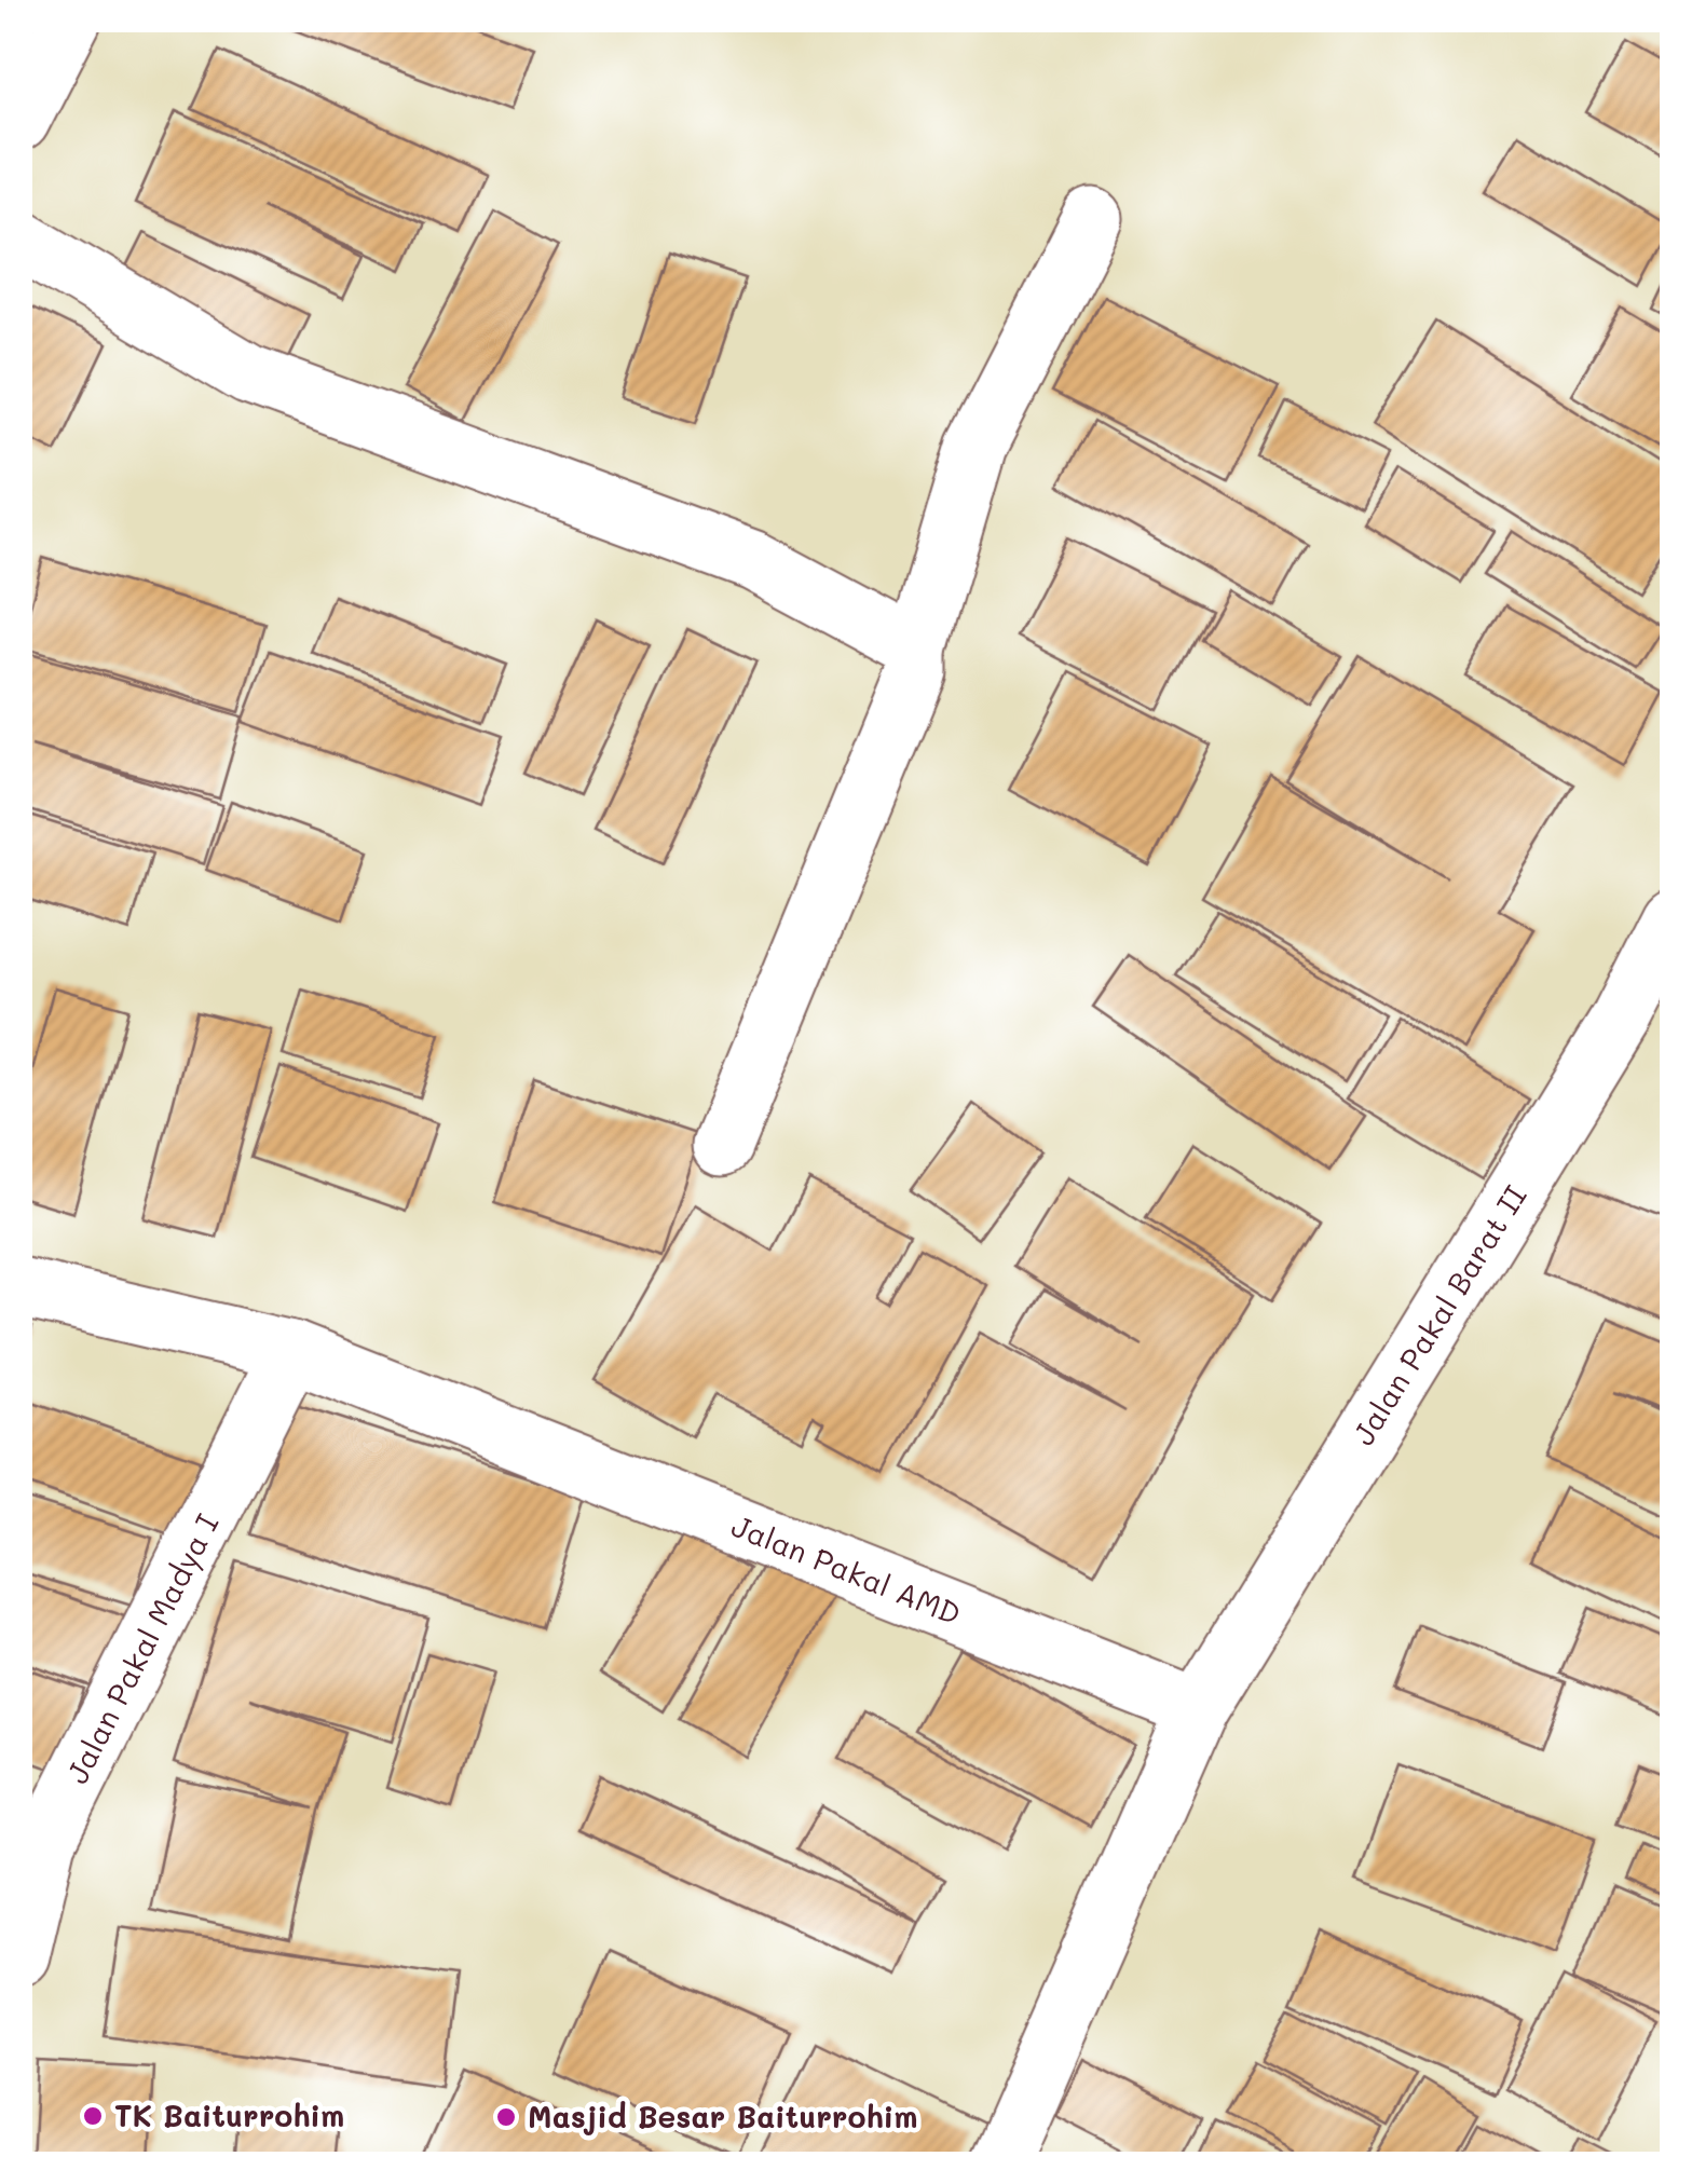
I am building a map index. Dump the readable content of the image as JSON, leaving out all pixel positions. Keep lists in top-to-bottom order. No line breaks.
{"streets":{"street":["Jalan Pakal Barat II","Jalan Pakal AMD","Jalan Pakal Madya I"]},"crossings":[["Jalan Pakal Barat II","Jalan Pakal AMD"],["Jalan Pakal AMD","Jalan Pakal Madya I"]],"places":["TK Baiturrohim","Masjid Besar Baiturrohim"]}
